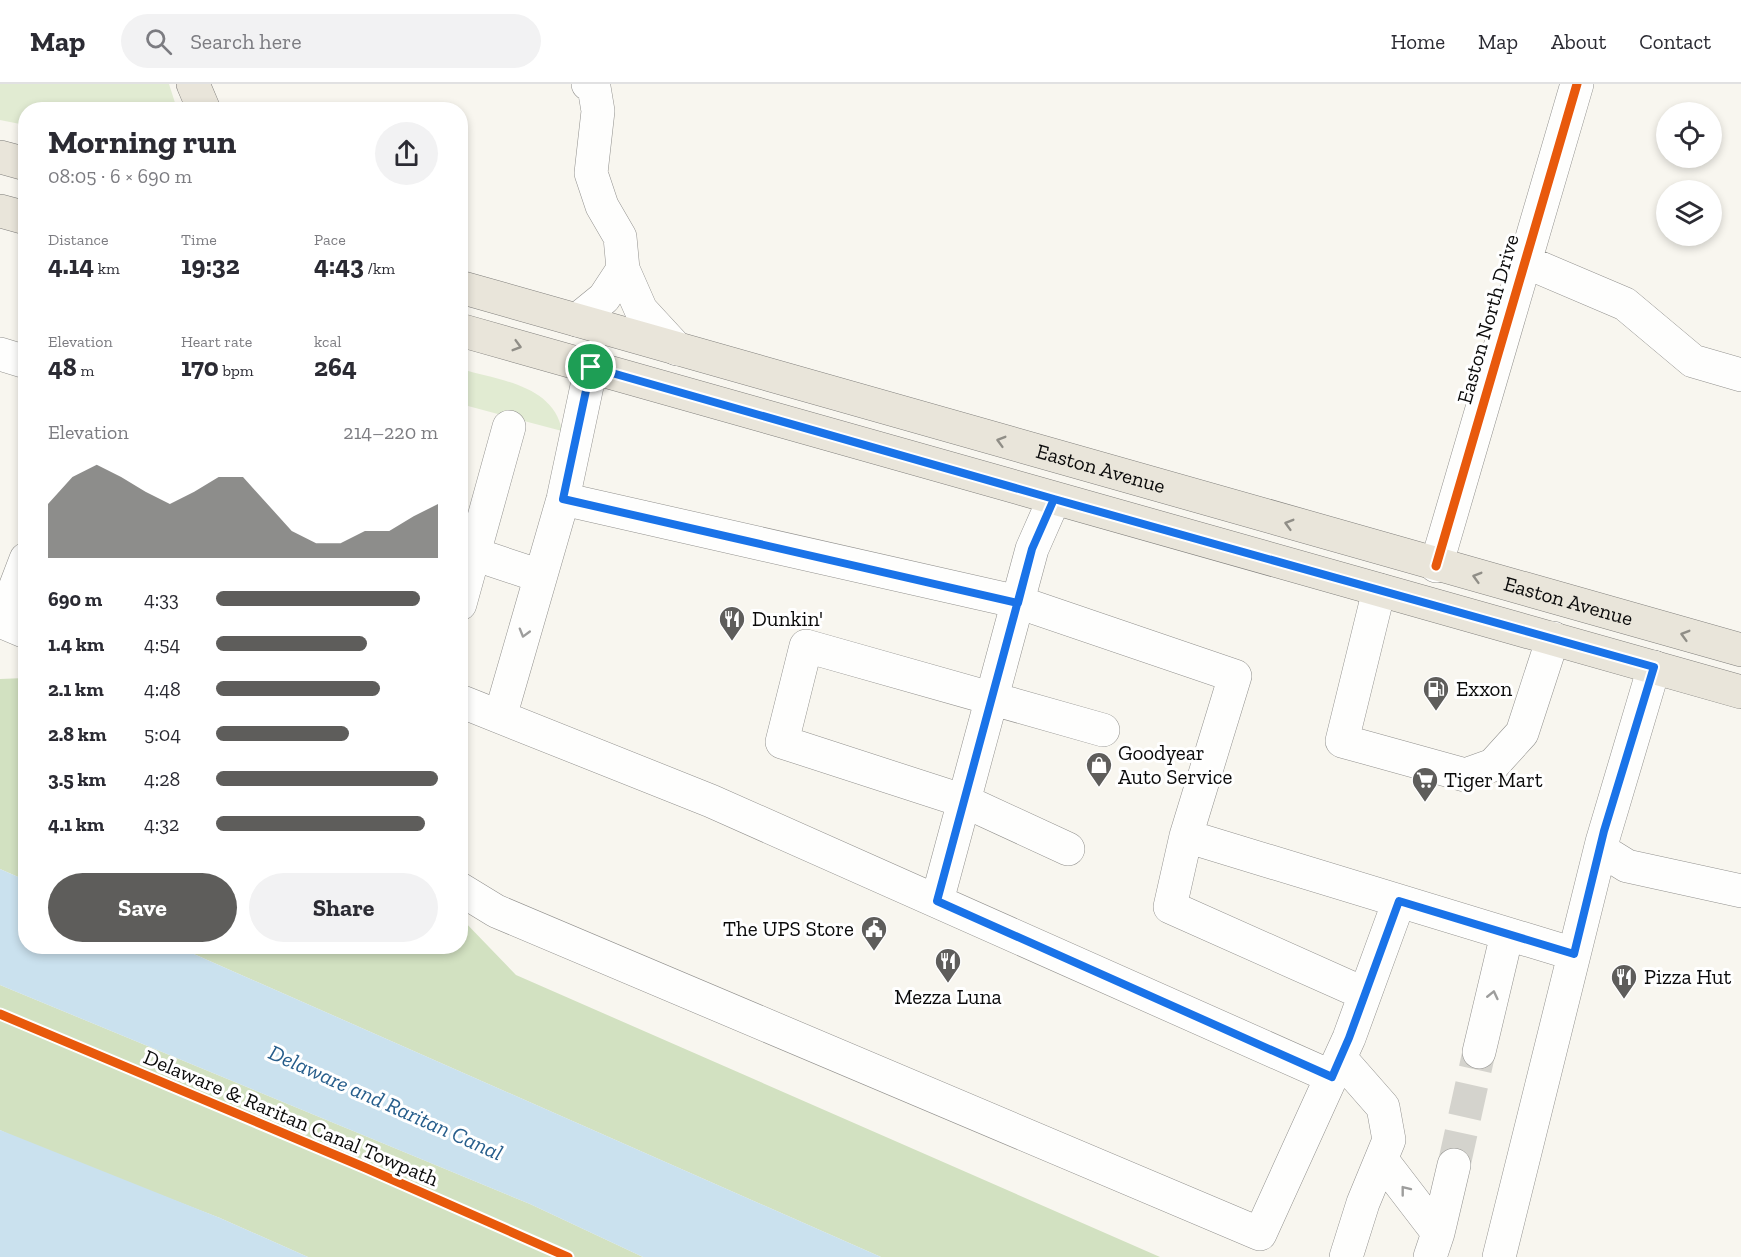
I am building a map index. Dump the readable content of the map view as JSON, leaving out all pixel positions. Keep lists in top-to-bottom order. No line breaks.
{"streets":{"main road":["Easton Avenue"],"street":["Easton North Drive"],"cycle path":["Delaware & Raritan Canal Towpath"]},"crossings":[["Easton North Drive","Easton Avenue"]],"water":["Delaware and Raritan Canal"],"places":{"restaurant":["Dunkin'","Mezza Luna","Pizza Hut"],"fuel station":["Exxon"],"shop":["Goodyear Auto Service"],"supermarket":["Tiger Mart"],"public building":["The UPS Store"]},"page":{"header":"Map","search":"Search here","nav":["Home","Map","About","Contact"],"heading":["Morning run","08:05 · 6 × 690 m"],"stats":[["Distance","4.14 km"],["Time","19:32"],["Pace","4:43 /km"],["Elevation","48 m"],["Heart rate","170 bpm"],["kcal","264"]],"chart":["Elevation","214–220 m"],"list":[{"name":"690 m","note":"4:33"},{"name":"1.4 km","note":"4:54"},{"name":"2.1 km","note":"4:48"},{"name":"2.8 km","note":"5:04"},{"name":"3.5 km","note":"4:28"},{"name":"4.1 km","note":"4:32"}],"buttons":["Save","Share"]}}
